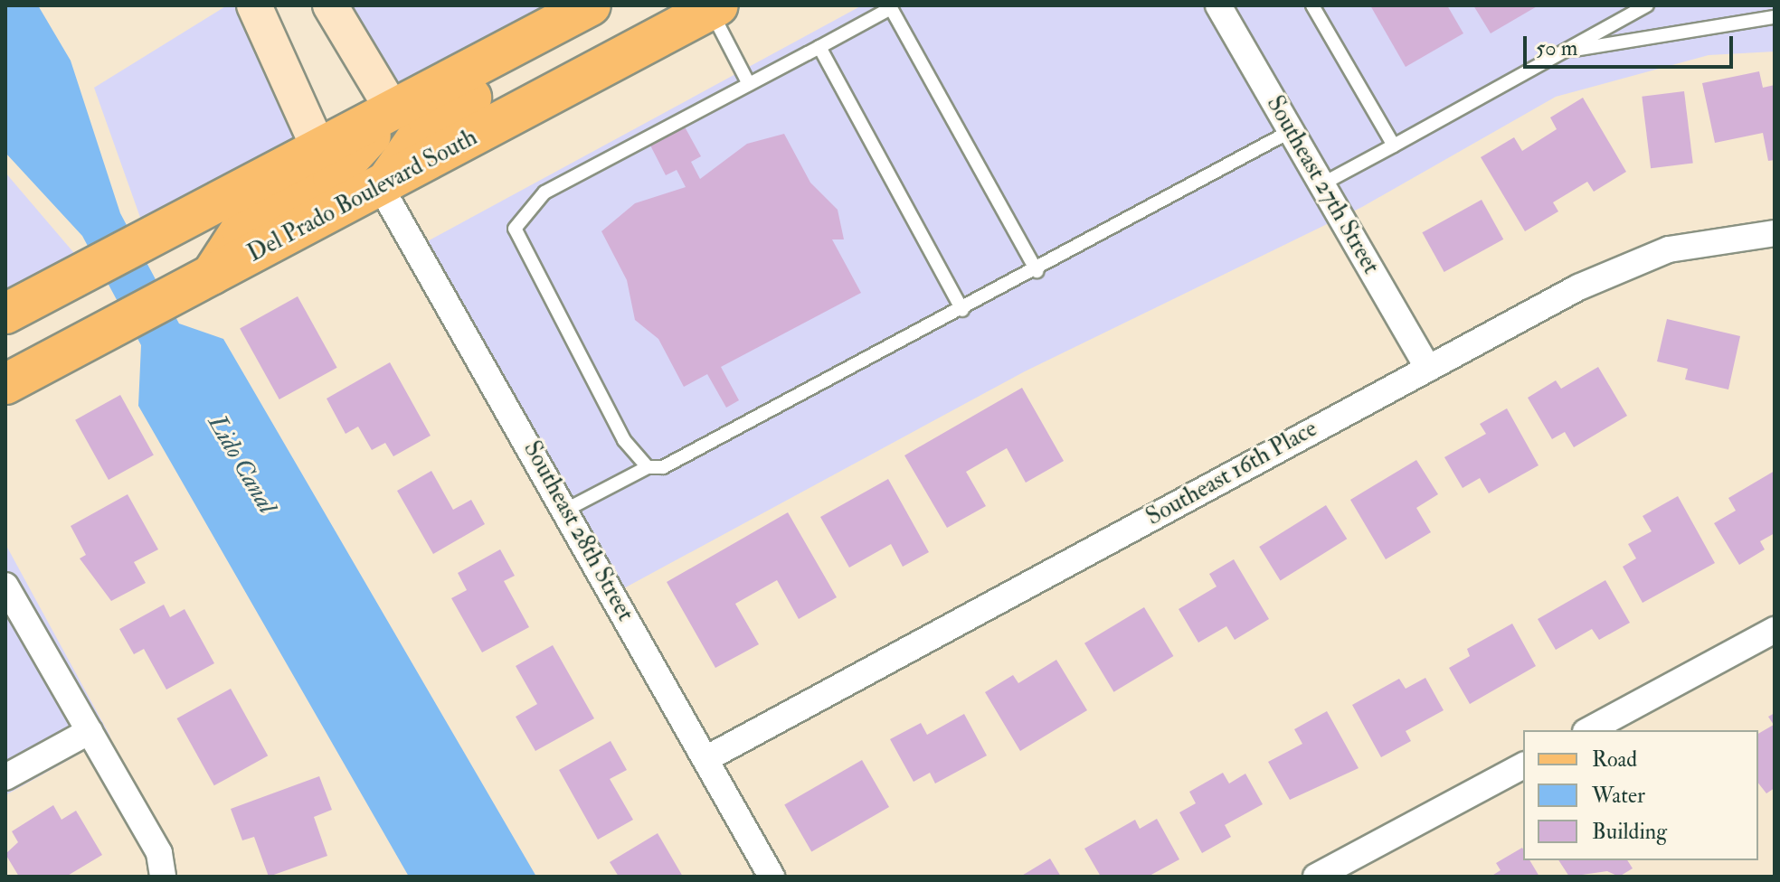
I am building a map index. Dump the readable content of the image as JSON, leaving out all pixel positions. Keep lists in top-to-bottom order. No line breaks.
{"streets":{"main road":["Del Prado Boulevard South"],"street":["Southeast 27th Street","Southeast 16th Place","Southeast 28th Street"]},"crossings":[["Southeast 27th Street","Southeast 16th Place"],["Del Prado Boulevard South","Southeast 28th Street"],["Southeast 16th Place","Southeast 28th Street"]],"water":["Lido Canal"],"legend":["Road","Water","Building"],"scale_bar":"50 m"}
